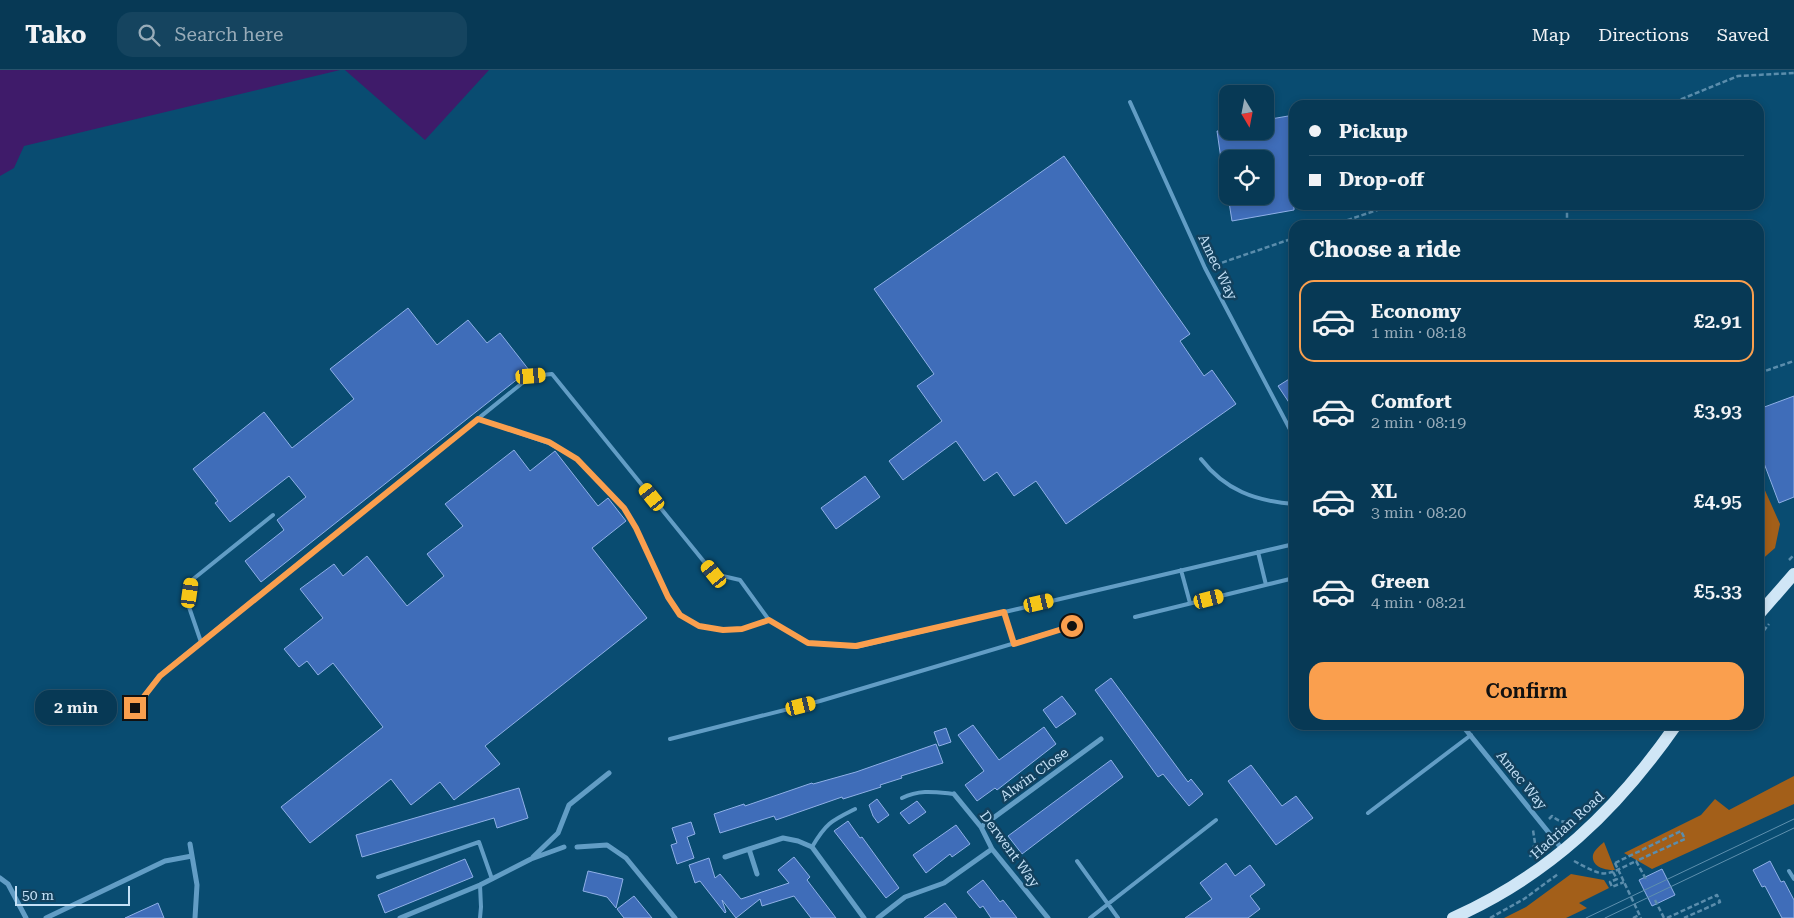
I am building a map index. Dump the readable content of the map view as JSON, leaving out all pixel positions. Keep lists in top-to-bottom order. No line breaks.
{"streets":{"main road":["Hadrian Road"],"street":["Amec Way","Alwin Close","Derwent Way"]},"crossings":[["Amec Way","Hadrian Road"],["Alwin Close","Derwent Way"]],"scale_bar":"50 m","north":"bottom","page":{"header":"Tako","search":"Search here","nav":["Map","Directions","Saved"],"banner":["Pickup","Drop-off"],"heading":"Choose a ride","list":[{"name":"Economy","note":"1 min · 08:18","value":"£2.91"},{"name":"Comfort","note":"2 min · 08:19","value":"£3.93"},{"name":"XL","note":"3 min · 08:20","value":"£4.95"},{"name":"Green","note":"4 min · 08:21","value":"£5.33"}],"buttons":"Confirm","bubble":"2 min","scale":"50 m"}}
